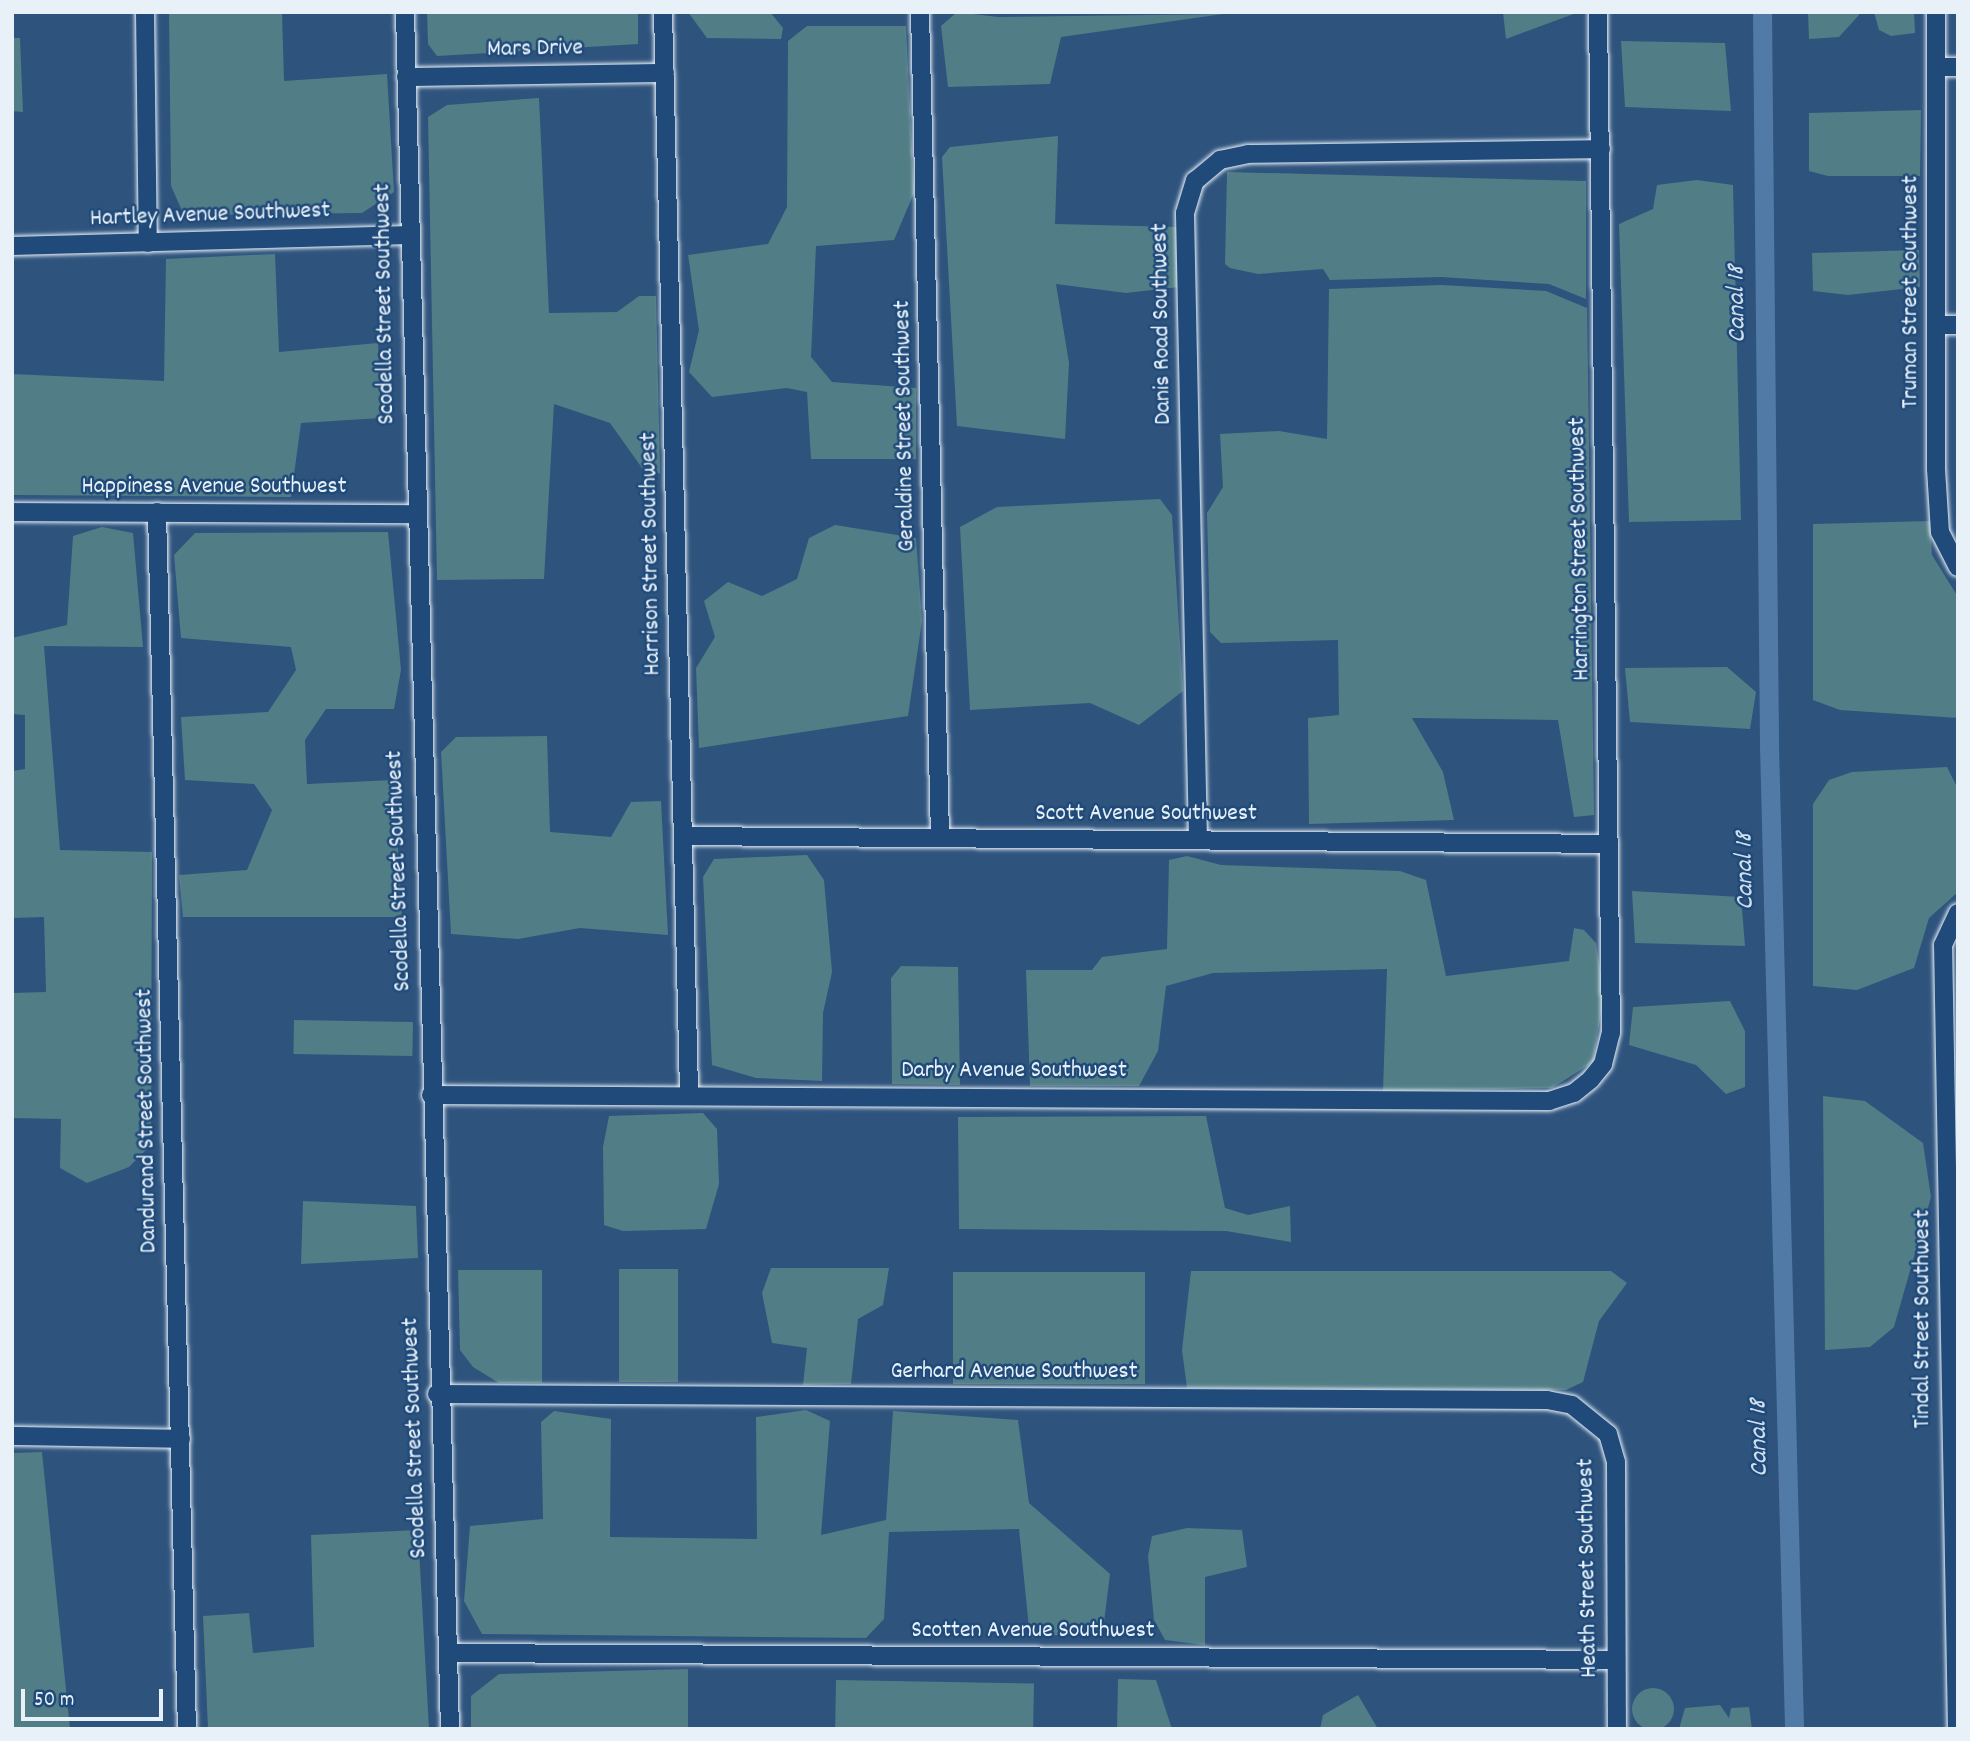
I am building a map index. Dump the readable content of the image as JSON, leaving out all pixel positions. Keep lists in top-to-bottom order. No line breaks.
{"streets":{"street":["Mars Drive","Hartley Avenue Southwest","Truman Street Southwest","Scodella Street Southwest","Danis Road Southwest","Geraldine Street Southwest","Happiness Avenue Southwest","Harrington Street Southwest","Harrison Street Southwest","Scott Avenue Southwest","Darby Avenue Southwest","Dandurand Street Southwest","Tindal Street Southwest","Gerhard Avenue Southwest","Heath Street Southwest","Scotten Avenue Southwest"]},"crossings":[["Mars Drive","Scodella Street Southwest"],["Mars Drive","Harrison Street Southwest"],["Hartley Avenue Southwest","Scodella Street Southwest"],["Scodella Street Southwest","Happiness Avenue Southwest"],["Scodella Street Southwest","Darby Avenue Southwest"],["Scodella Street Southwest","Gerhard Avenue Southwest"],["Scodella Street Southwest","Scotten Avenue Southwest"],["Danis Road Southwest","Harrington Street Southwest"],["Danis Road Southwest","Scott Avenue Southwest"],["Geraldine Street Southwest","Scott Avenue Southwest"],["Happiness Avenue Southwest","Dandurand Street Southwest"],["Harrington Street Southwest","Scott Avenue Southwest"],["Harrington Street Southwest","Darby Avenue Southwest"],["Harrison Street Southwest","Scott Avenue Southwest"],["Harrison Street Southwest","Darby Avenue Southwest"],["Gerhard Avenue Southwest","Heath Street Southwest"],["Heath Street Southwest","Scotten Avenue Southwest"]],"water":["Canal 18"],"scale_bar":"50 m"}
